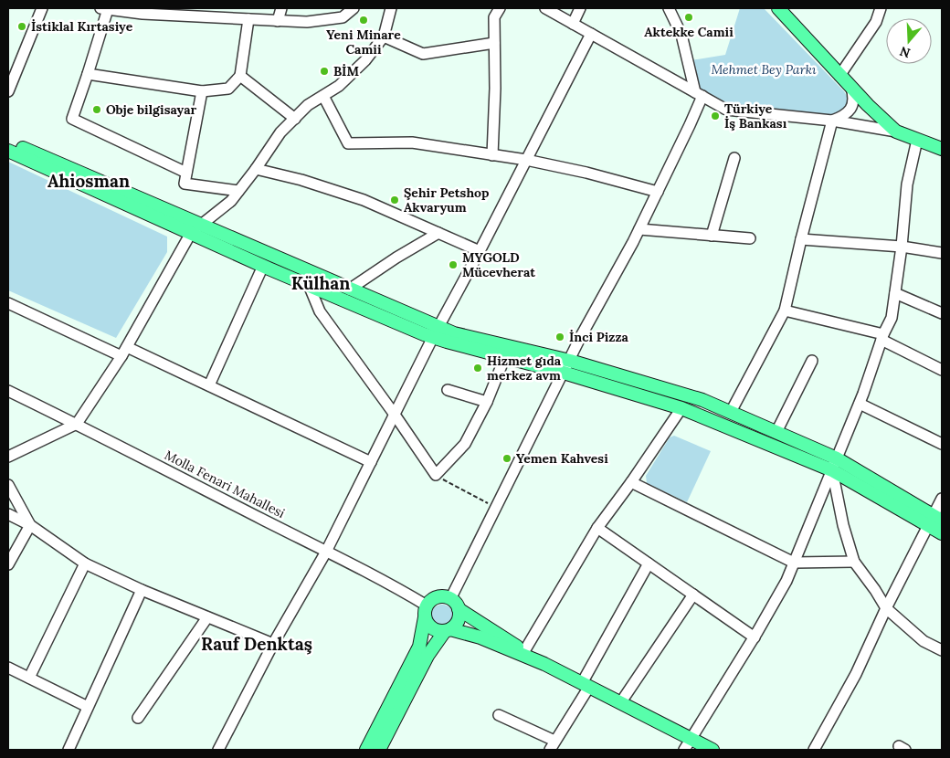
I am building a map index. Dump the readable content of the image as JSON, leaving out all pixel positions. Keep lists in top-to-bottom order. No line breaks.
{"streets":{"street":["Molla Fenari Mahallesi"]},"districts":["Ahiosman","Külhan","Rauf Denktaş"],"parks":["Mehmet Bey Parkı"],"places":["Aktekke Camii","Yeni Minare Camii","İstiklal Kırtasiye","BİM","Obje bilgisayar","Türkiye İş Bankası","Şehir Petshop Akvaryum","MYGOLD Mücevherat","İnci Pizza","Hizmet gıda merkez avm","Yemen Kahvesi"],"north":"bottom"}
